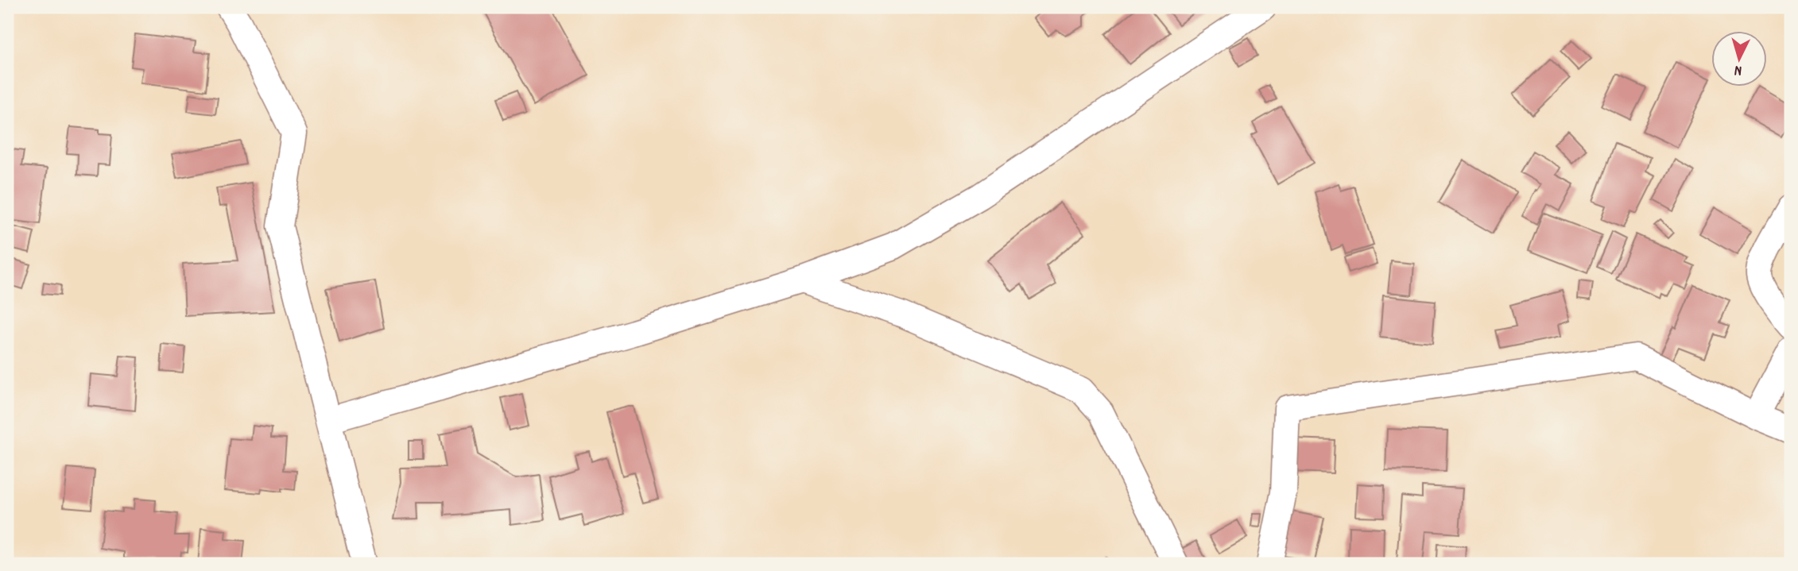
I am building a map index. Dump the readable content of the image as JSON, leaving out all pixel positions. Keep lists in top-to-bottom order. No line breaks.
{"north":"bottom"}
